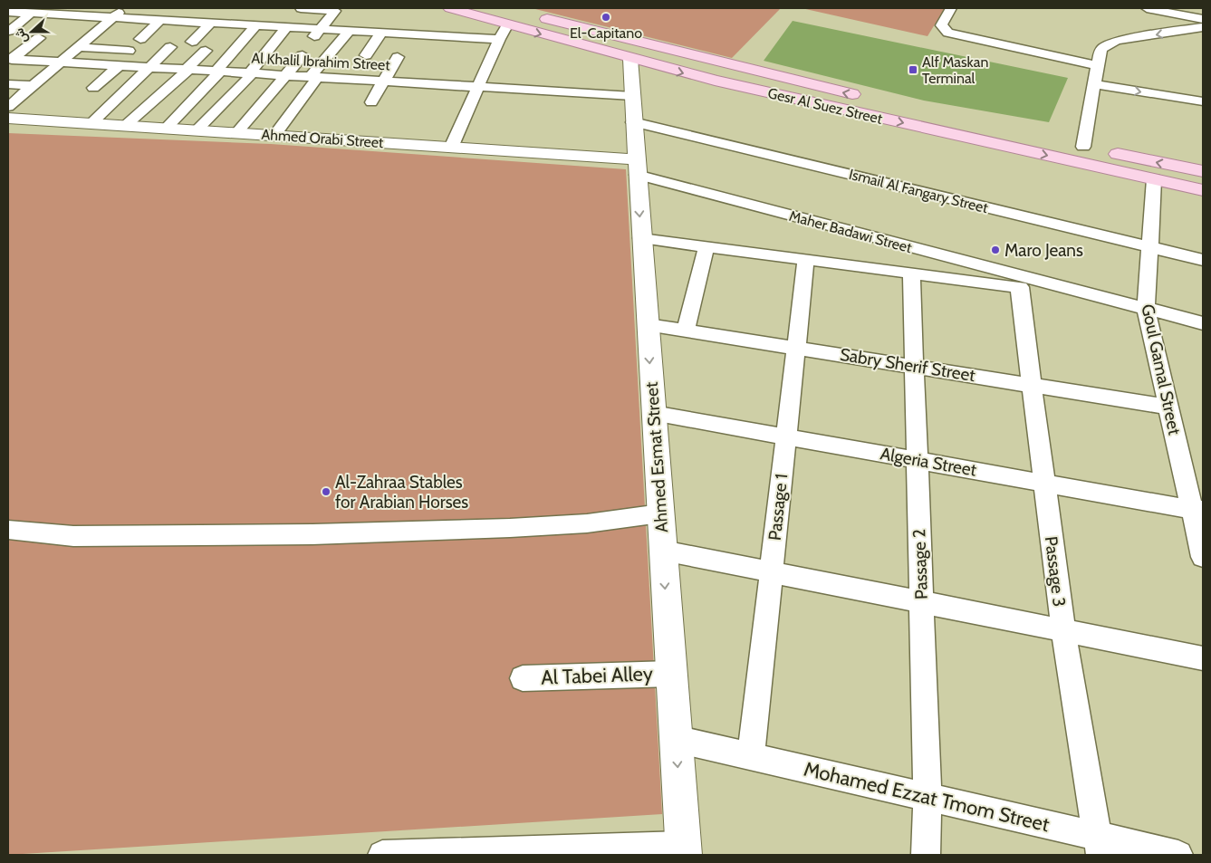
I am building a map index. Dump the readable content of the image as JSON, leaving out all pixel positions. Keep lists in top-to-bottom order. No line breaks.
{"streets":{"main road":["Gesr Al Suez Street","Ahmed Orabi Street","Ahmed Esmat Street"],"street":["Al Khalil Ibrahim Street","Ismail Al Fangary Street","Maher Badawi Street","Sabry Sherif Street","Goul Gamal Street","Algeria Street","Passage 1","Passage 2","Passage 3","Al Tabei Alley","Mohamed Ezzat Tmom Street"]},"crossings":[["Al Khalil Ibrahim Street","Ahmed Esmat Street"],["Gesr Al Suez Street","Goul Gamal Street"],["Gesr Al Suez Street","Ahmed Esmat Street"],["Ahmed Orabi Street","Maher Badawi Street"],["Ahmed Orabi Street","Ahmed Esmat Street"],["Ismail Al Fangary Street","Goul Gamal Street"],["Ismail Al Fangary Street","Ahmed Esmat Street"],["Maher Badawi Street","Goul Gamal Street"],["Maher Badawi Street","Ahmed Esmat Street"],["Maher Badawi Street","Passage 1"],["Maher Badawi Street","Passage 2"],["Maher Badawi Street","Passage 3"],["Sabry Sherif Street","Goul Gamal Street"],["Sabry Sherif Street","Ahmed Esmat Street"],["Sabry Sherif Street","Passage 1"],["Sabry Sherif Street","Passage 2"],["Sabry Sherif Street","Passage 3"],["Goul Gamal Street","Algeria Street"],["Ahmed Esmat Street","Algeria Street"],["Ahmed Esmat Street","Al Tabei Alley"],["Ahmed Esmat Street","Mohamed Ezzat Tmom Street"],["Algeria Street","Passage 1"],["Algeria Street","Passage 2"],["Algeria Street","Passage 3"],["Passage 1","Mohamed Ezzat Tmom Street"],["Passage 2","Mohamed Ezzat Tmom Street"],["Passage 3","Mohamed Ezzat Tmom Street"]],"one_way":["Ahmed Esmat Street"],"places":{"other":["El-Capitano","Maro Jeans","Al-Zahraa Stables for Arabian Horses"],"transit":["Alf Maskan Terminal"]},"north":"left"}
